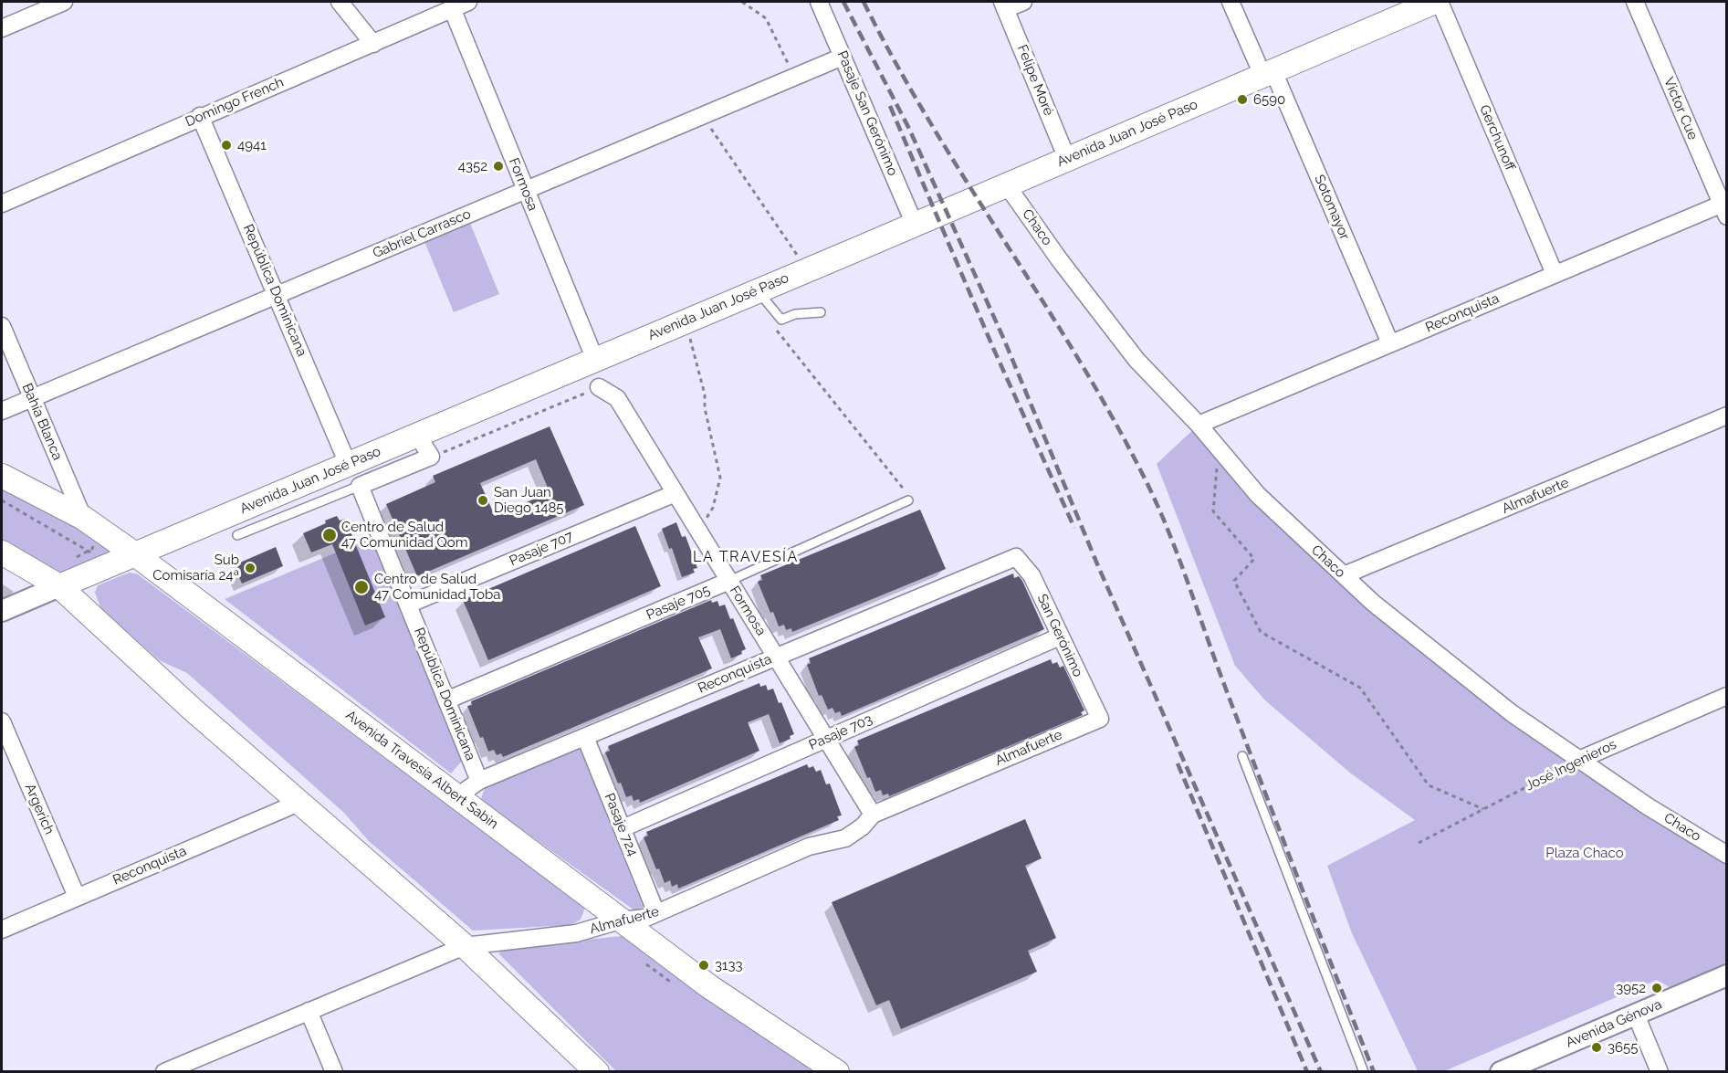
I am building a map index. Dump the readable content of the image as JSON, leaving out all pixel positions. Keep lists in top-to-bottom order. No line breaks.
{"streets":{"main road":["Avenida Juan José Paso","Avenida Travesía Albert Sabin"],"street":["Felipe Moré","Domingo French","Victor Cue","Pasaje San Gerónimo","Gerchunoff","Formosa","Sotomayor","Chaco","Gabriel Carrasco","República Dominicana","Reconquista","Bahía Blanca","Almafuerte","Pasaje 707","Pasaje 705","San Gerónimo","Pasaje 703","José Ingenieros","Argerich","Pasaje 724","Avenida Génova"]},"crossings":[["Felipe Moré","Avenida Juan José Paso"],["Domingo French","Formosa"],["Domingo French","República Dominicana"],["Victor Cue","Reconquista"],["Pasaje San Gerónimo","Avenida Juan José Paso"],["Pasaje San Gerónimo","Gabriel Carrasco"],["Avenida Juan José Paso","Formosa"],["Avenida Juan José Paso","Sotomayor"],["Avenida Juan José Paso","Chaco"],["Avenida Juan José Paso","República Dominicana"],["Avenida Juan José Paso","Avenida Travesía Albert Sabin"],["Gerchunoff","Reconquista"],["Formosa","Gabriel Carrasco"],["Formosa","Reconquista"],["Formosa","Almafuerte"],["Formosa","Pasaje 707"],["Formosa","Pasaje 705"],["Formosa","Pasaje 703"],["Sotomayor","Reconquista"],["Chaco","Reconquista"],["Chaco","Almafuerte"],["Chaco","José Ingenieros"],["Gabriel Carrasco","República Dominicana"],["Gabriel Carrasco","Bahía Blanca"],["República Dominicana","Reconquista"],["República Dominicana","Pasaje 707"],["República Dominicana","Pasaje 705"],["Reconquista","San Gerónimo"],["Reconquista","Avenida Travesía Albert Sabin"],["Reconquista","Argerich"],["Reconquista","Pasaje 724"],["Bahía Blanca","Avenida Travesía Albert Sabin"],["Almafuerte","San Gerónimo"],["Almafuerte","Avenida Travesía Albert Sabin"],["Almafuerte","Pasaje 724"],["San Gerónimo","Pasaje 703"],["Pasaje 703","Pasaje 724"]],"districts":["LA TRAVESÍA"],"parks":["Plaza Chaco"],"places":["6590","4941","4352","San Juan Diego 1485","Centro de Salud 47 Comunidad Qom","Sub Comisaría 24ª","Centro de Salud 47 Comunidad Toba","3133","3952","3655"]}
